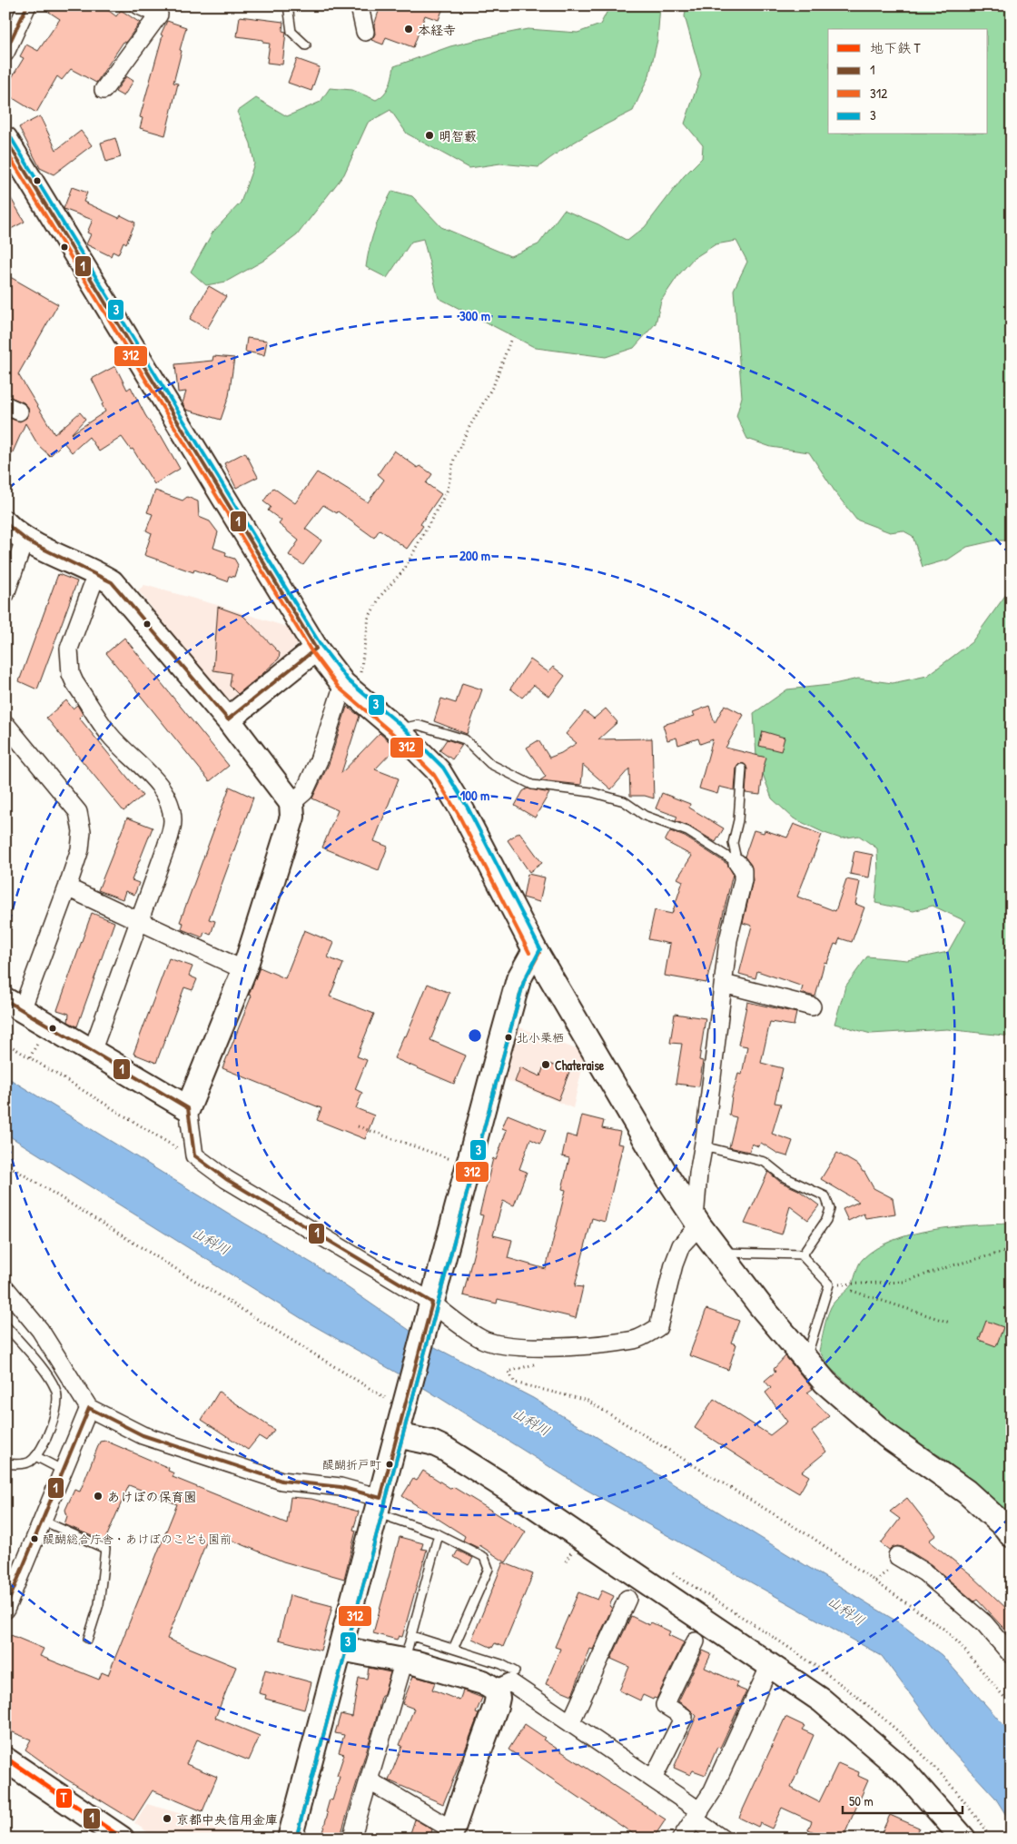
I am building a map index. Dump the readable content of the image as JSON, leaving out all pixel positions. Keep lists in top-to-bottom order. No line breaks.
{"water":["山科川"],"places":["本経寺","明智藪","北小栗栖","Chateraise","醍醐折戸町","あけぼの保育園","醍醐総合庁舎・あけぼのこども園前","京都中央信用金庫"],"lines":["transit line 1","transit line 3","transit line 312","metro line T"],"legend":["地下鉄 T","1","312","3"],"scale_bar":"50 m","rings":["300 m","200 m","100 m"]}
